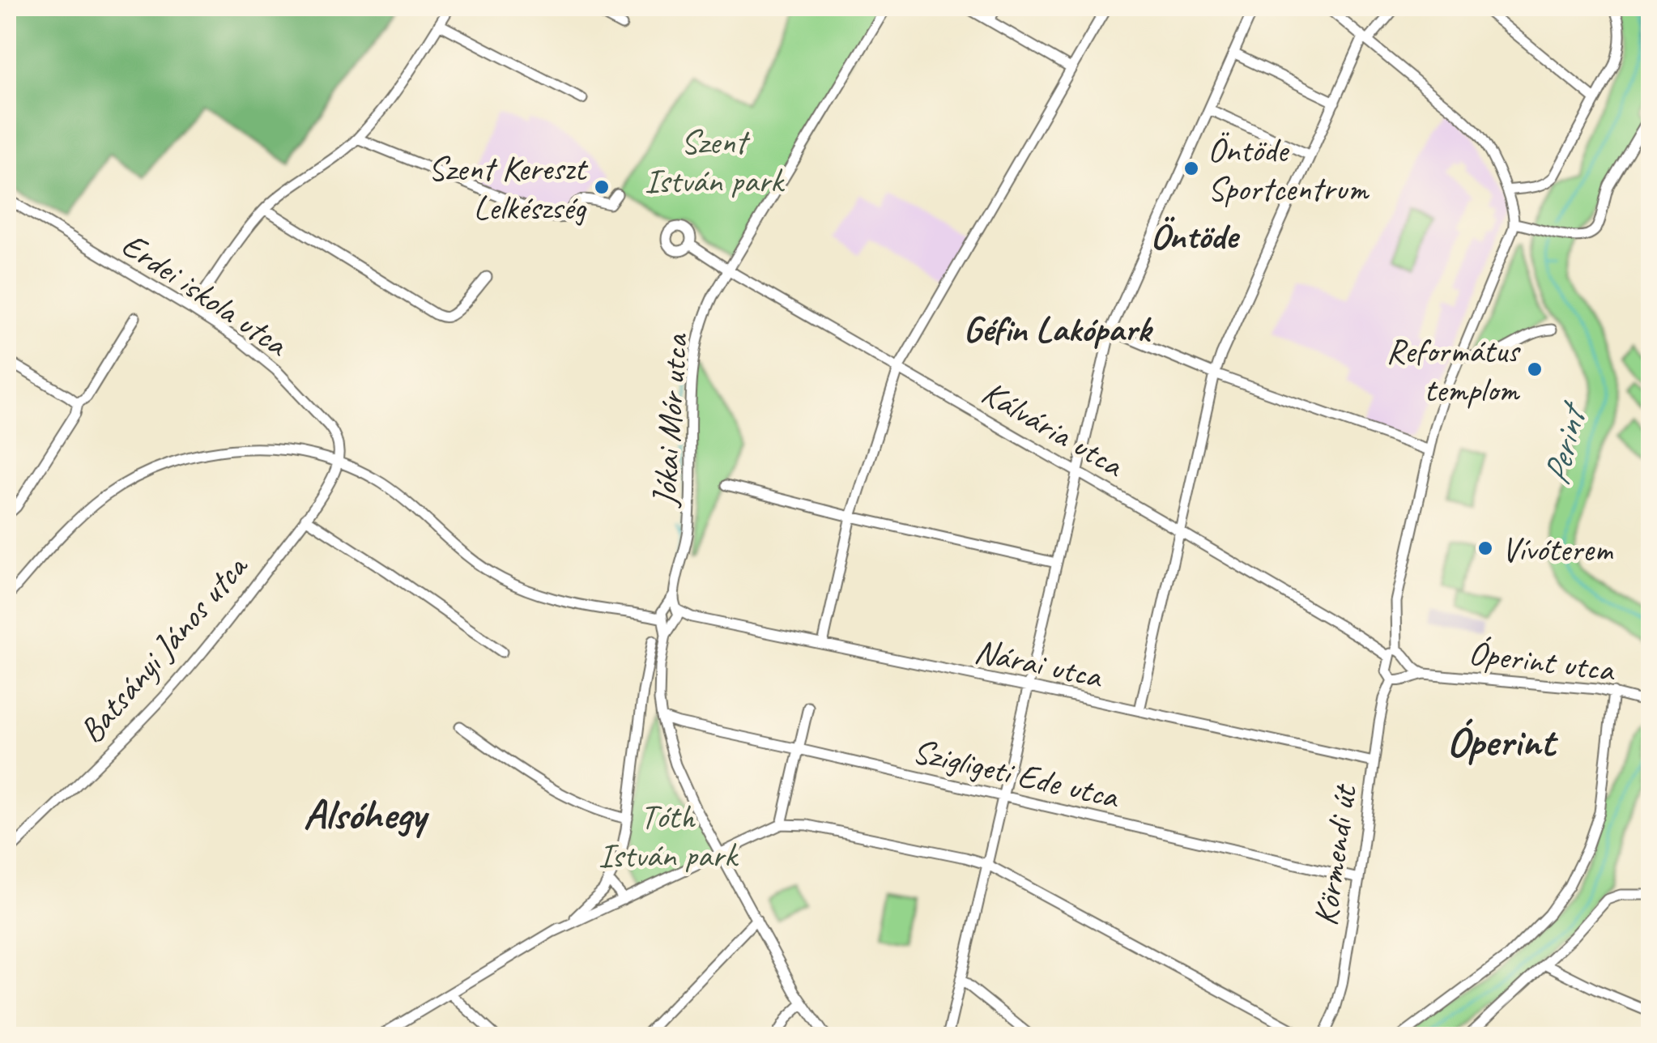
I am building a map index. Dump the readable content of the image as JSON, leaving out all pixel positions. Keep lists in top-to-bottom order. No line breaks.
{"streets":{"street":["Erdei iskola utca","Jókai Mór utca","Kálvária utca","Batsányi János utca","Óperint utca","Nárai utca","Szigligeti Ede utca","Körmendi út"]},"crossings":[["Erdei iskola utca","Batsányi János utca"],["Jókai Mór utca","Kálvária utca"],["Jókai Mór utca","Nárai utca"],["Kálvária utca","Körmendi út"],["Óperint utca","Körmendi út"],["Nárai utca","Körmendi út"],["Szigligeti Ede utca","Körmendi út"]],"districts":["Öntöde","Géfin Lakópark","Óperint","Alsóhegy"],"water":["Perint"],"parks":["Szent István park","Tóth István park"],"places":["Öntöde Sportcentrum","Szent Kereszt Lelkészség","Református templom","Vívóterem"]}
